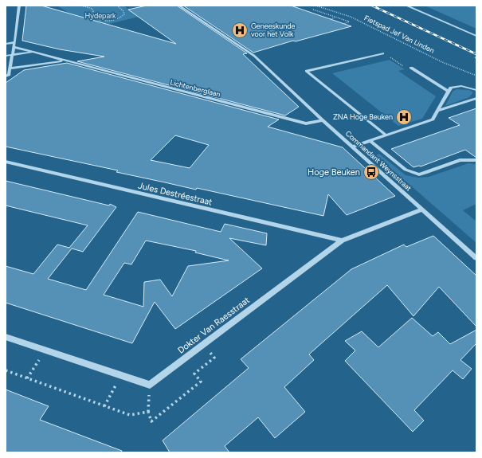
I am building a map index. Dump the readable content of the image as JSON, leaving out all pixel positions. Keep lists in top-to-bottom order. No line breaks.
{"streets":{"street":["Lichtenberglaan","Commandant Weynsstraat","Jules Destréestraat","Dokter Van Raesstraat"],"path":["Fietspad Jef Van Linden"]},"crossings":[["Lichtenberglaan","Commandant Weynsstraat"],["Commandant Weynsstraat","Dokter Van Raesstraat"],["Jules Destréestraat","Dokter Van Raesstraat"]],"parks":["Hydepark"],"places":{"hospital":["Geneeskunde voor het Volk","ZNA Hoge Beuken"],"bus stop":["Hoge Beuken"]}}
